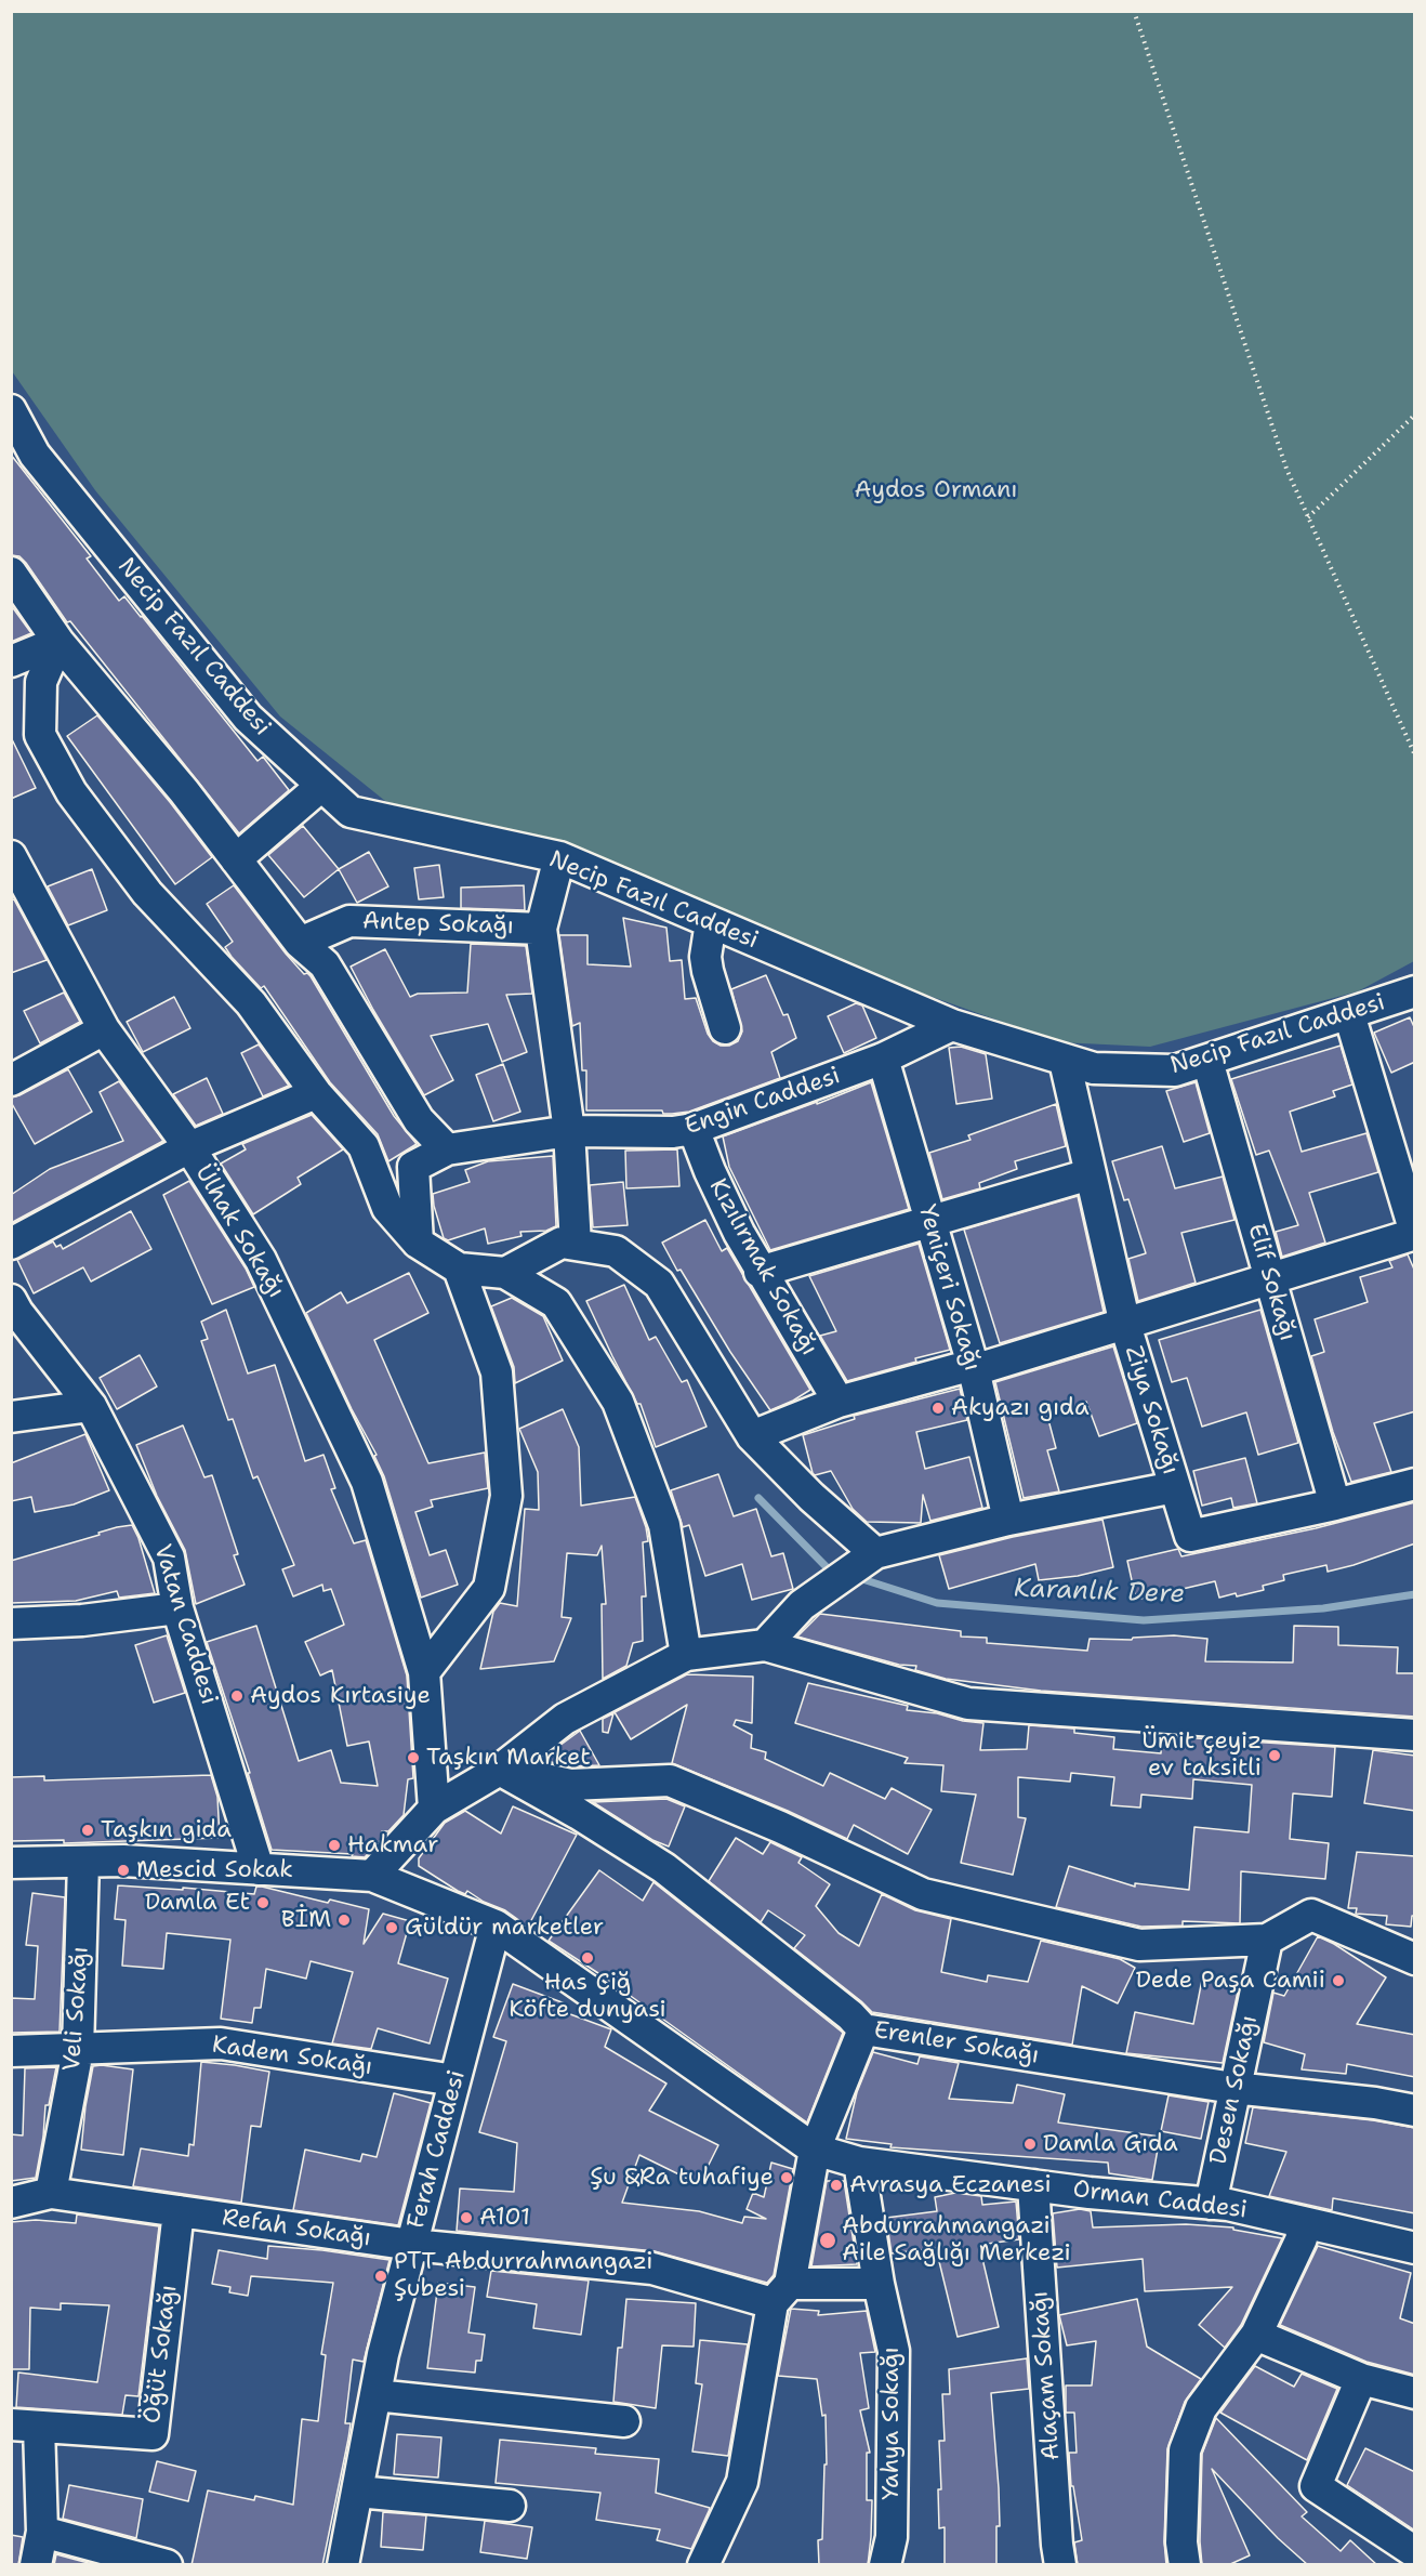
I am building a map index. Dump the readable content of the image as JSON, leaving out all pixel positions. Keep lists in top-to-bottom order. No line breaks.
{"streets":{"street":["Necip Fazıl Caddesi","Antep Sokağı","Engin Caddesi","Ülhak Sokağı","Kızılırmak Sokağı","Elif Sokağı","Yeniçeri Sokağı","Ziya Sokağı","Vatan Caddesi","Veli Sokağı","Erenler Sokağı","Kadem Sokağı","Desen Sokağı","Ferah Caddesi","Orman Caddesi","Refah Sokağı","Öğüt Sokağı","Alaçam Sokağı","Yahya Sokağı"]},"crossings":[["Necip Fazıl Caddesi","Engin Caddesi"],["Necip Fazıl Caddesi","Elif Sokağı"],["Necip Fazıl Caddesi","Ziya Sokağı"],["Engin Caddesi","Kızılırmak Sokağı"],["Engin Caddesi","Yeniçeri Sokağı"],["Elif Sokağı","Ziya Sokağı"],["Vatan Caddesi","Orman Caddesi"],["Veli Sokağı","Kadem Sokağı"],["Veli Sokağı","Orman Caddesi"],["Veli Sokağı","Refah Sokağı"],["Erenler Sokağı","Desen Sokağı"],["Kadem Sokağı","Ferah Caddesi"],["Desen Sokağı","Orman Caddesi"],["Ferah Caddesi","Orman Caddesi"],["Ferah Caddesi","Refah Sokağı"],["Orman Caddesi","Alaçam Sokağı"],["Orman Caddesi","Yahya Sokağı"],["Refah Sokağı","Öğüt Sokağı"]],"water":["Karanlık Dere"],"parks":["Aydos Ormanı"],"places":["Akyazı gıda","Aydos Kırtasiye","Ümit çeyiz ev taksitli","Taşkın Market","Taşkın gida","Hakmar","Mescid Sokak","Damla Et","BİM","Güldür marketler","Has Çiğ Köfte dunyasi","Dede Paşa Camii","Damla Gıda","Şu &Ra tuhafiye","Avrasya Eczanesi","A101","Abdurrahmangazi Aile Sağlığı Merkezi","PTT Abdurrahmangazi Şubesi"]}
